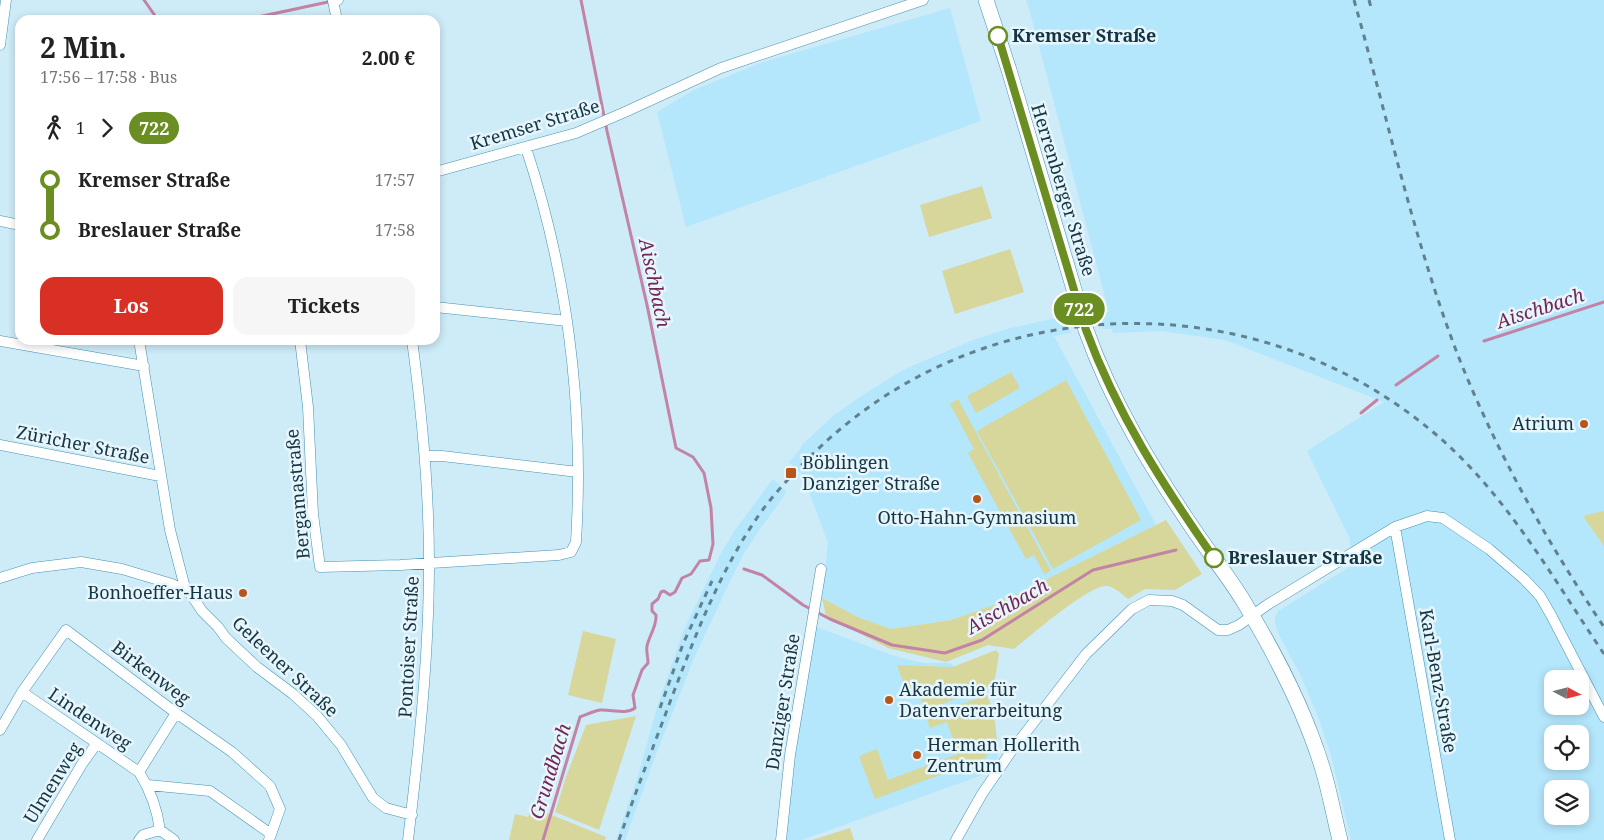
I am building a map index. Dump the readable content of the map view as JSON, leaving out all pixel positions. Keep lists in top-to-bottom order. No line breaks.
{"streets":{"main road":["Herrenberger Straße"],"street":["Kremser Straße","Züricher Straße","Bergamastraße","Pontoiser Straße","Geleener Straße","Birkenweg","Karl-Benz-Straße","Danziger Straße","Lindenweg","Ulmenweg"]},"crossings":[["Züricher Straße","Geleener Straße"],["Bergamastraße","Pontoiser Straße"],["Pontoiser Straße","Geleener Straße"],["Birkenweg","Lindenweg"],["Lindenweg","Ulmenweg"]],"water":["Aischbach","Grundbach"],"places":{"other":["Kremser Straße","Atrium","Otto-Hahn-Gymnasium","Breslauer Straße","Bonhoeffer-Haus","Akademie für Datenverarbeitung","Herman Hollerith Zentrum"],"transit":["Böblingen Danziger Straße"]},"lines":["bus line 722"],"north":"right","page":{"on_map":"722","heading":["2 Min.","17:56 – 17:58 · Bus","2.00 €"],"legs":["1","722"],"list":[{"name":"Kremser Straße","value":"17:57"},{"name":"Breslauer Straße","value":"17:58"}],"buttons":["Los","Tickets"]}}
